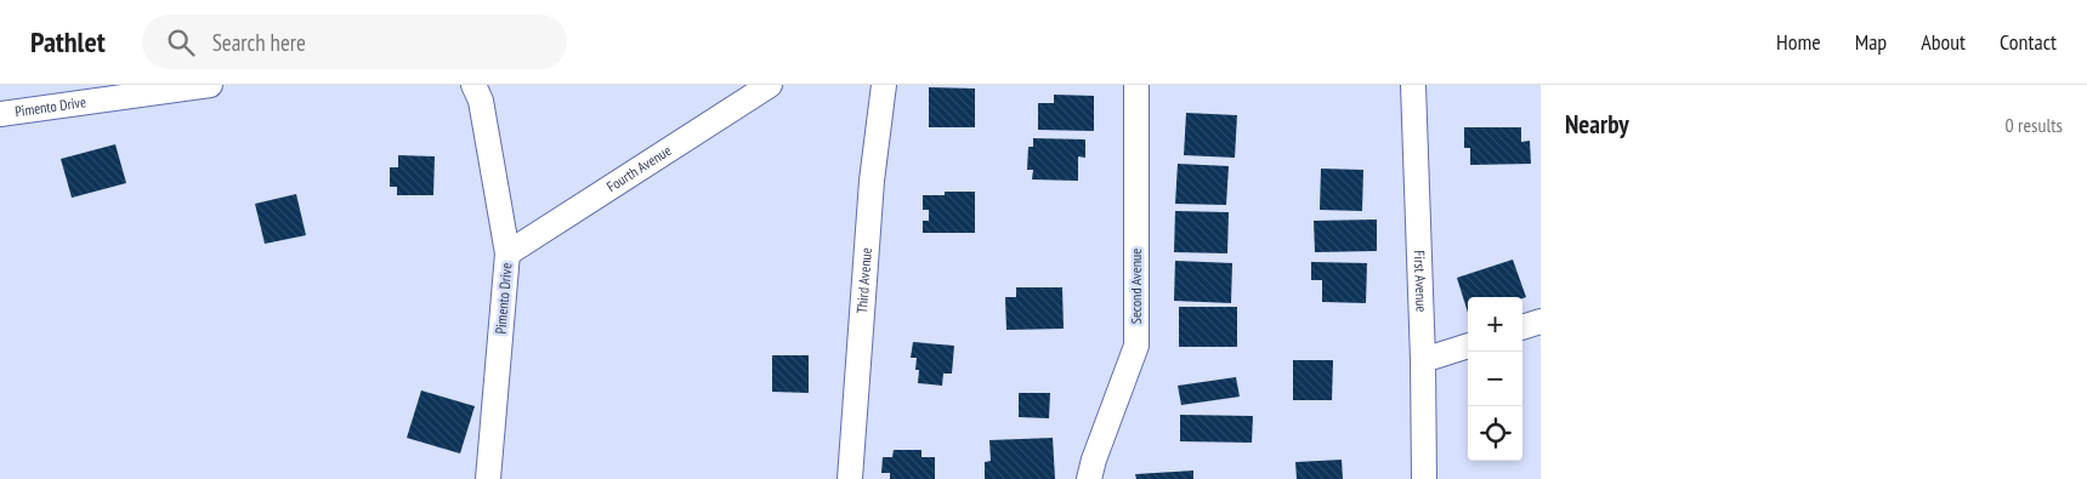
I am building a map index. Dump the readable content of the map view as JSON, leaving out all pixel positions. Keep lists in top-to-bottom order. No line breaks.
{"streets":{"street":["Pimento Drive","Fourth Avenue","Third Avenue","First Avenue","Second Avenue"]},"crossings":[["Pimento Drive","Fourth Avenue"]],"page":{"header":"Pathlet","search":"Search here","nav":["Home","Map","About","Contact"],"heading":["Nearby","0 results"],"map_buttons":["+","−"]}}
